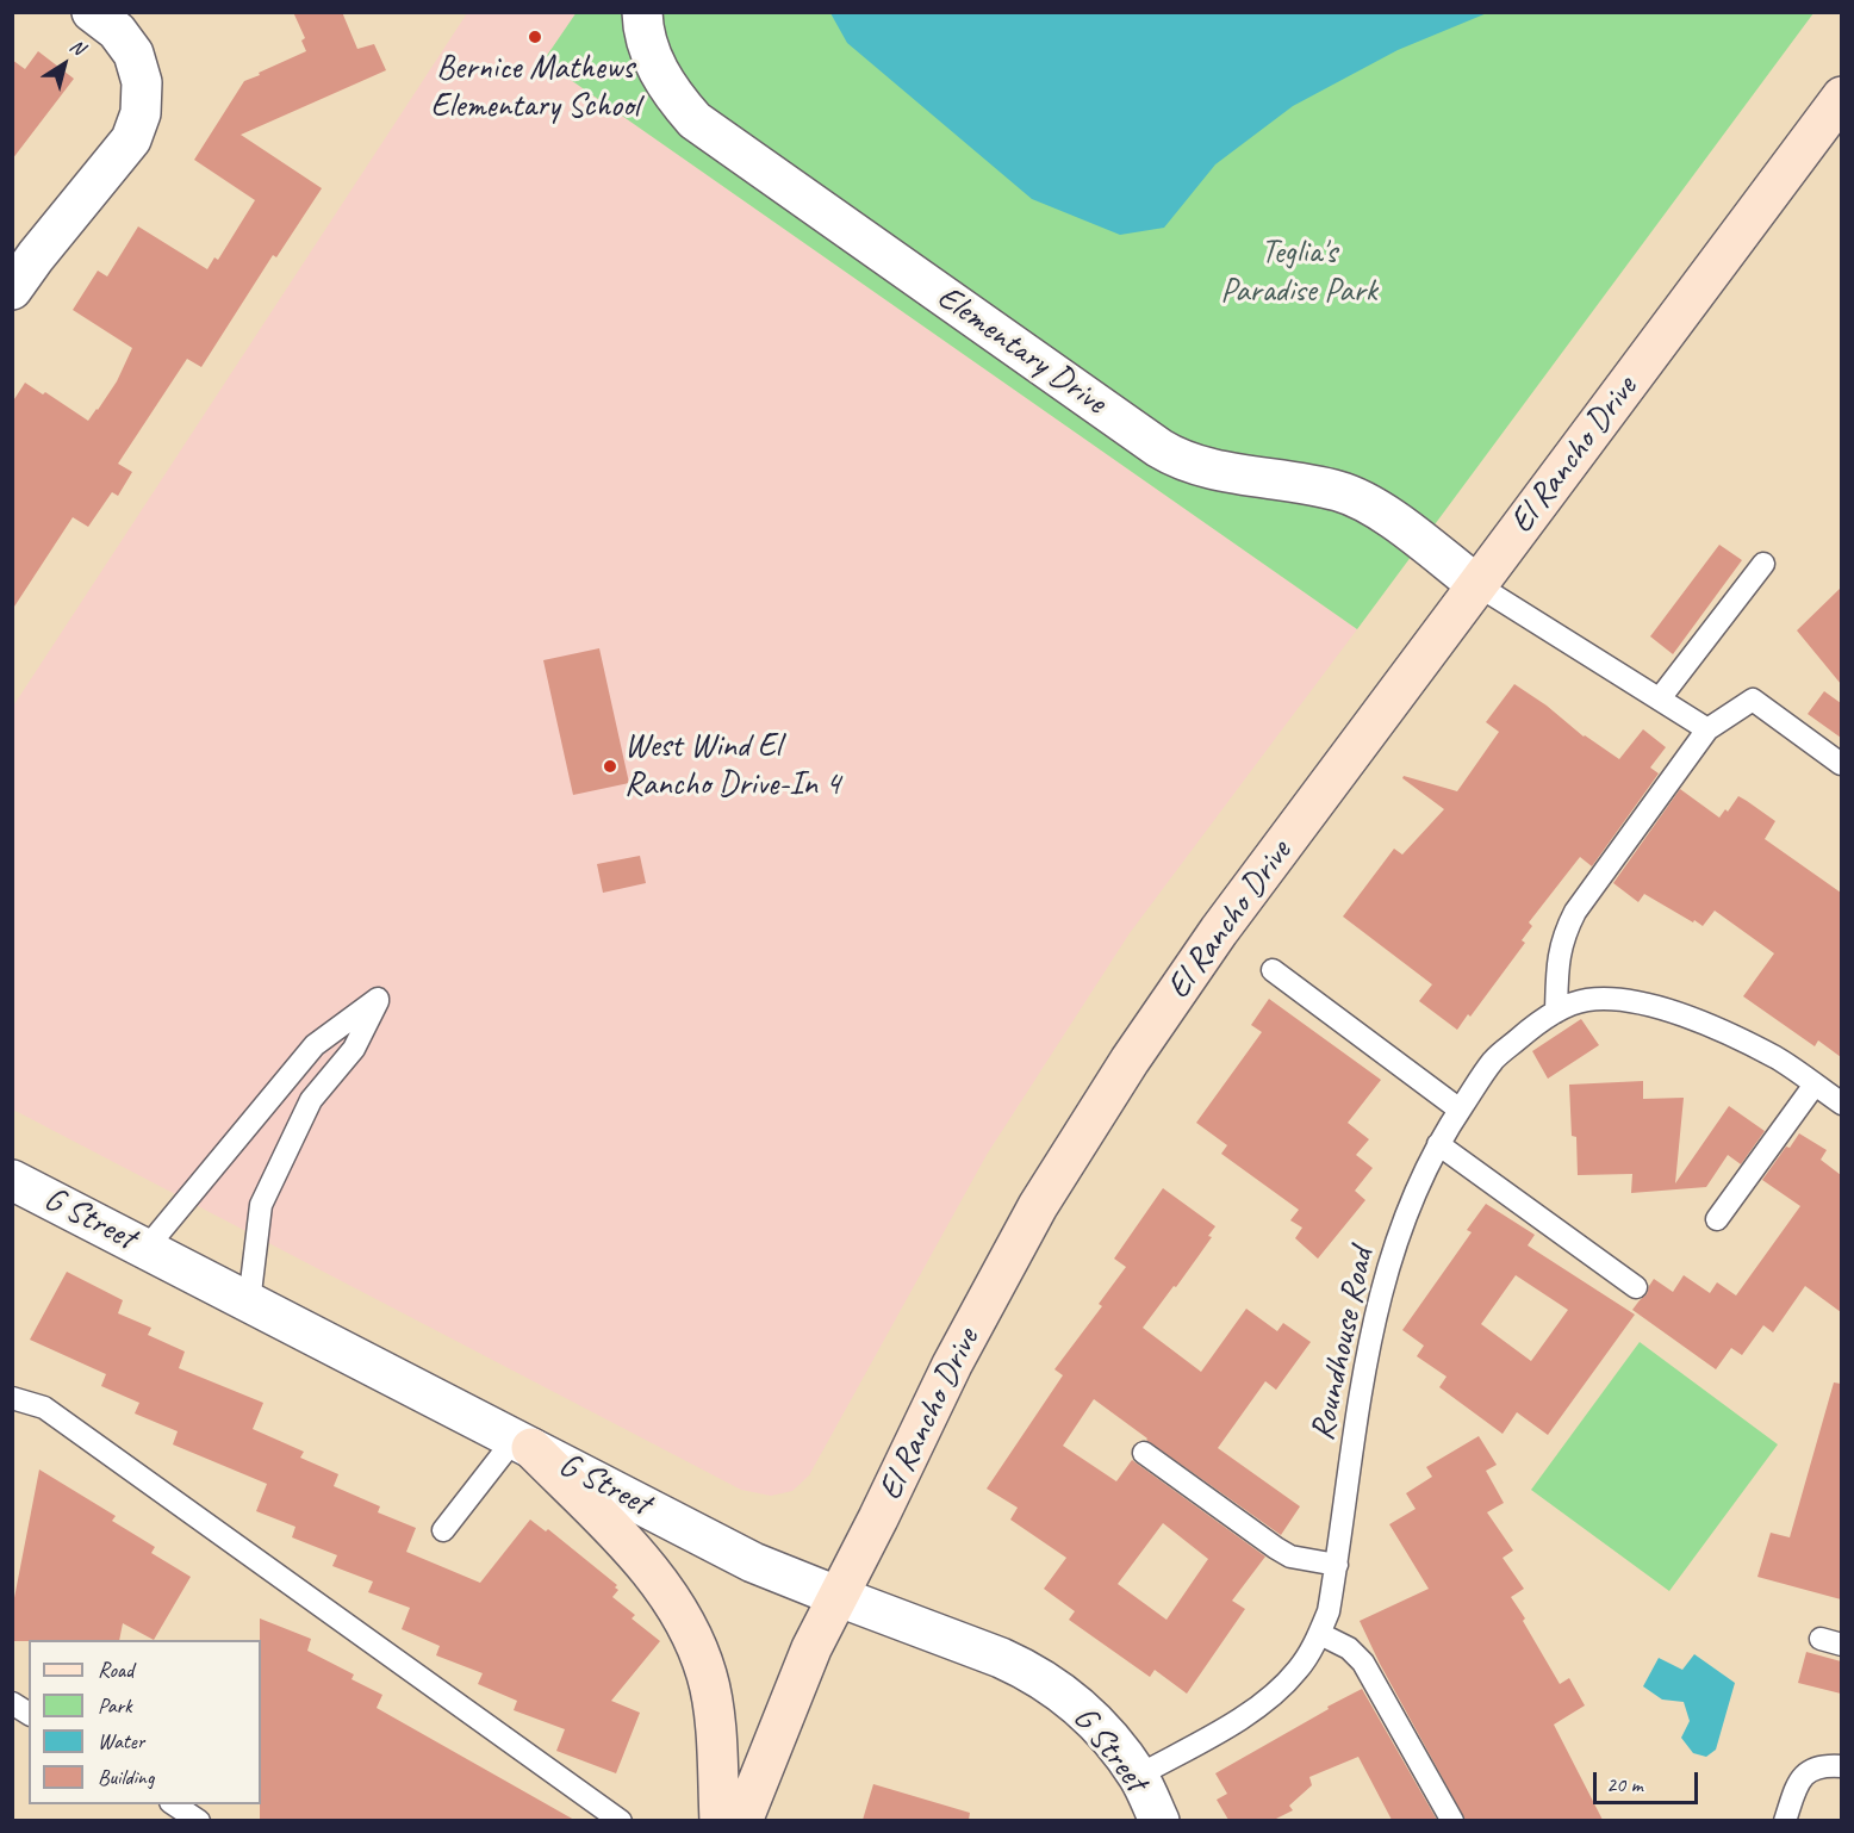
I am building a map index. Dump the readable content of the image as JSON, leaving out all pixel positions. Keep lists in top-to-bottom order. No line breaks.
{"streets":{"main road":["El Rancho Drive"],"street":["Elementary Drive","G Street"],"lane":["Roundhouse Road"]},"crossings":[["Elementary Drive","El Rancho Drive"],["El Rancho Drive","G Street"],["G Street","Roundhouse Road"]],"parks":["Teglia's Paradise Park"],"places":["Bernice Mathews Elementary School","West Wind El Rancho Drive-In 4"],"legend":["Road","Park","Water","Building"],"scale_bar":"20 m","north":"top right"}
